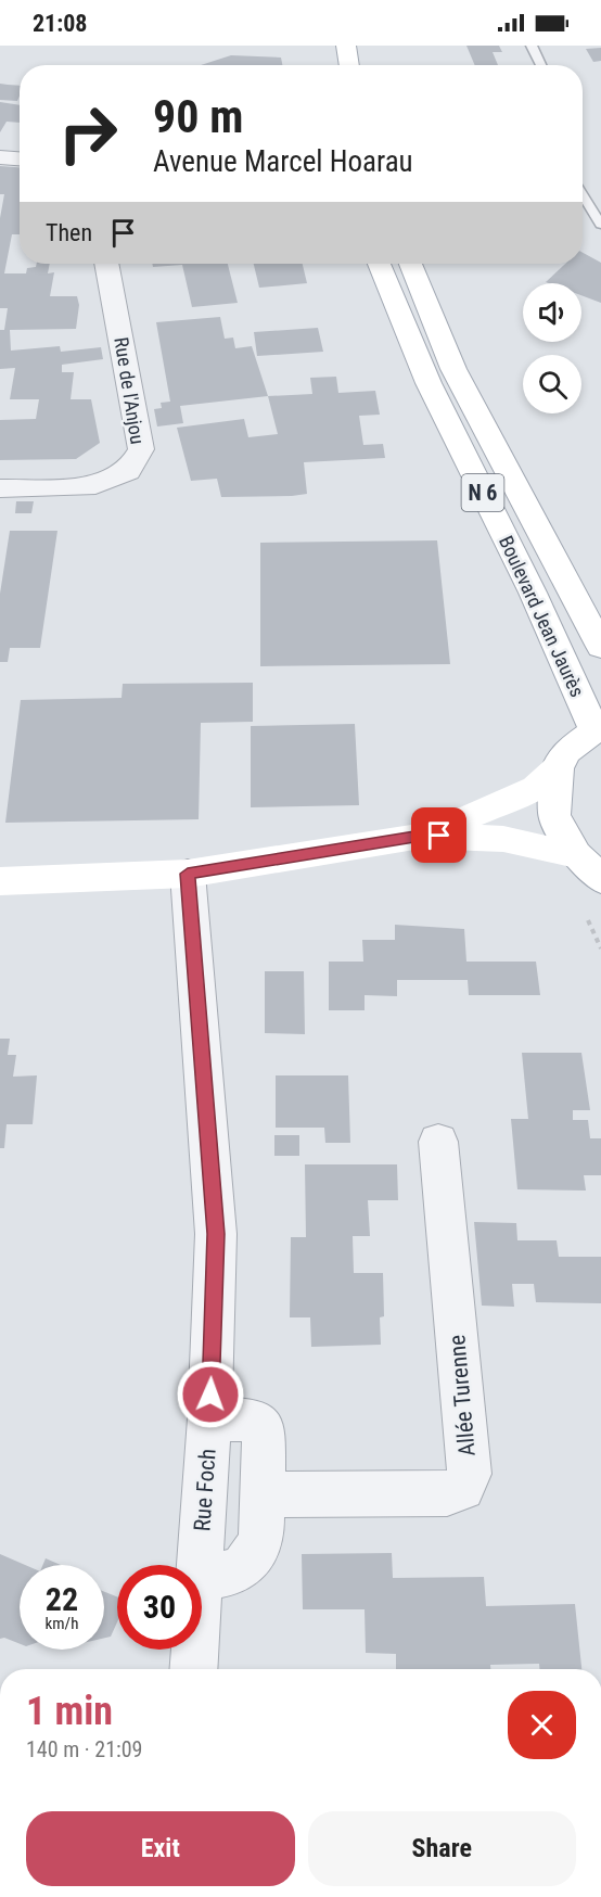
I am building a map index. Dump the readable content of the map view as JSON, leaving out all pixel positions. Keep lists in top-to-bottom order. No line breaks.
{"streets":{"main road":["N 6","Boulevard Jean Jaurès"],"street":["Rue de l'Anjou","Allée Turenne","Rue Foch"]},"page":{"status":"21:08","turn":["90 m","Avenue Marcel Hoarau"],"then":"Then","speed":"22 km/h","limit":"30","heading":["1 min","140 m · 21:09"],"buttons":["Exit","Share"]}}
